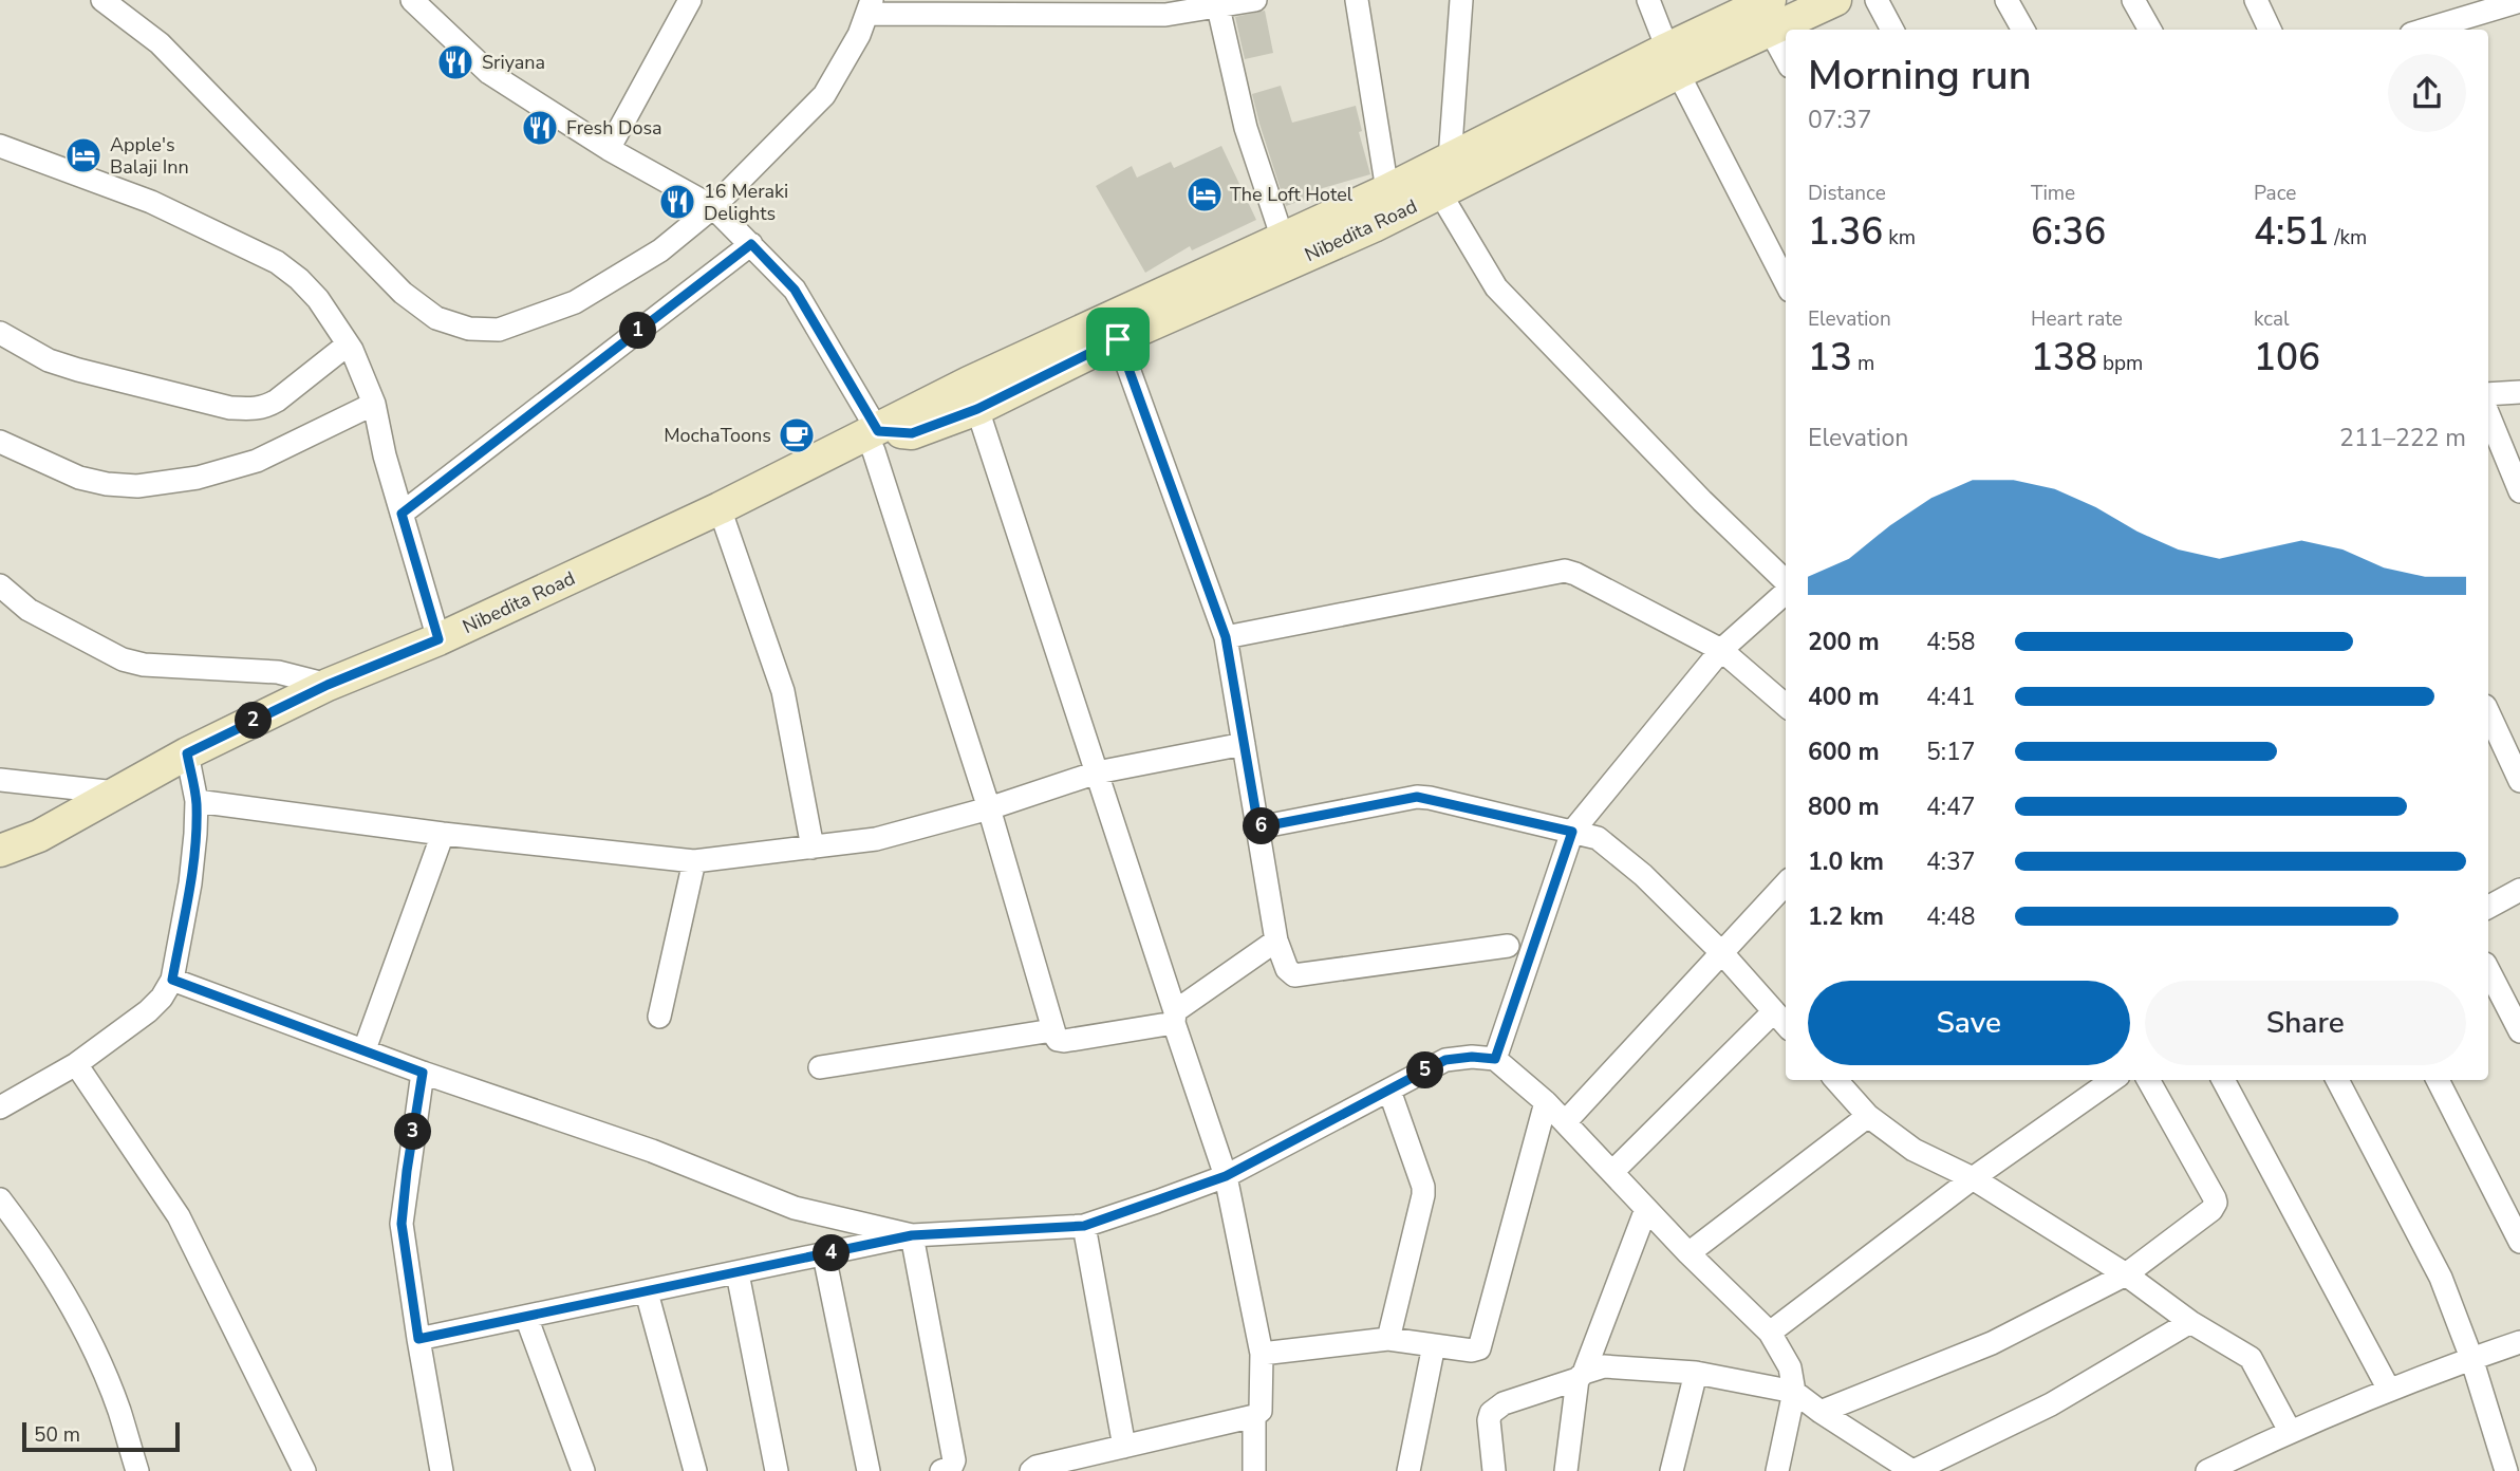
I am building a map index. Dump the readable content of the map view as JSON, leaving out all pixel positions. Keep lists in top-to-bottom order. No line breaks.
{"streets":{"street":["Nibedita Road"]},"places":{"restaurant":["Sriyana","Fresh Dosa","16 Meraki Delights"],"hotel":["Apple's Balaji Inn","The Loft Hotel"],"cafe":["MochaToons"]},"scale_bar":"50 m","page":{"heading":["Morning run","07:37"],"stats":[["Distance","1.36 km"],["Time","6:36"],["Pace","4:51 /km"],["Elevation","13 m"],["Heart rate","138 bpm"],["kcal","106"]],"pins":["1","2","6","5","3","4"],"chart":["Elevation","211–222 m"],"list":[{"name":"200 m","note":"4:58"},{"name":"400 m","note":"4:41"},{"name":"600 m","note":"5:17"},{"name":"800 m","note":"4:47"},{"name":"1.0 km","note":"4:37"},{"name":"1.2 km","note":"4:48"}],"buttons":["Save","Share"],"scale":"50 m"}}
